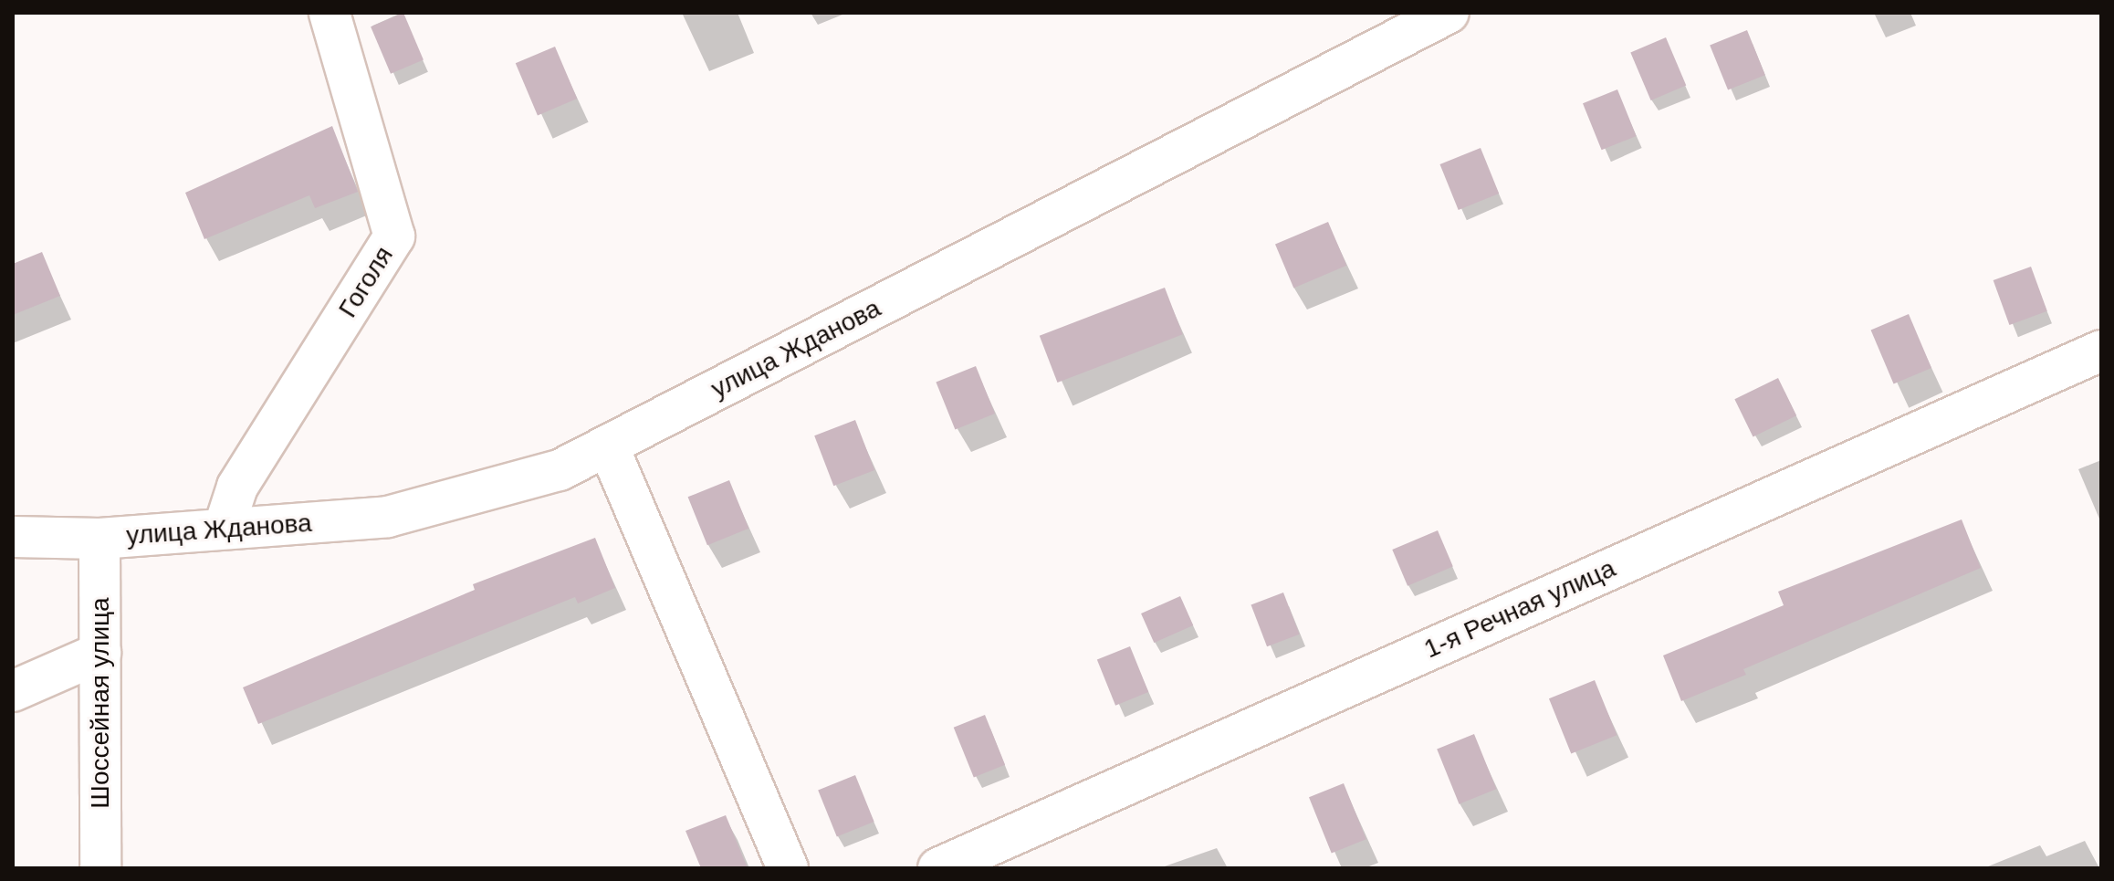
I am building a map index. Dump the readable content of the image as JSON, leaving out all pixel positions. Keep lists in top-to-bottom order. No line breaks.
{"streets":{"street":["Гоголя","улица Жданова","1-я Речная улица","Шоссейная улица"]},"crossings":[["Гоголя","улица Жданова"],["улица Жданова","Шоссейная улица"]]}
